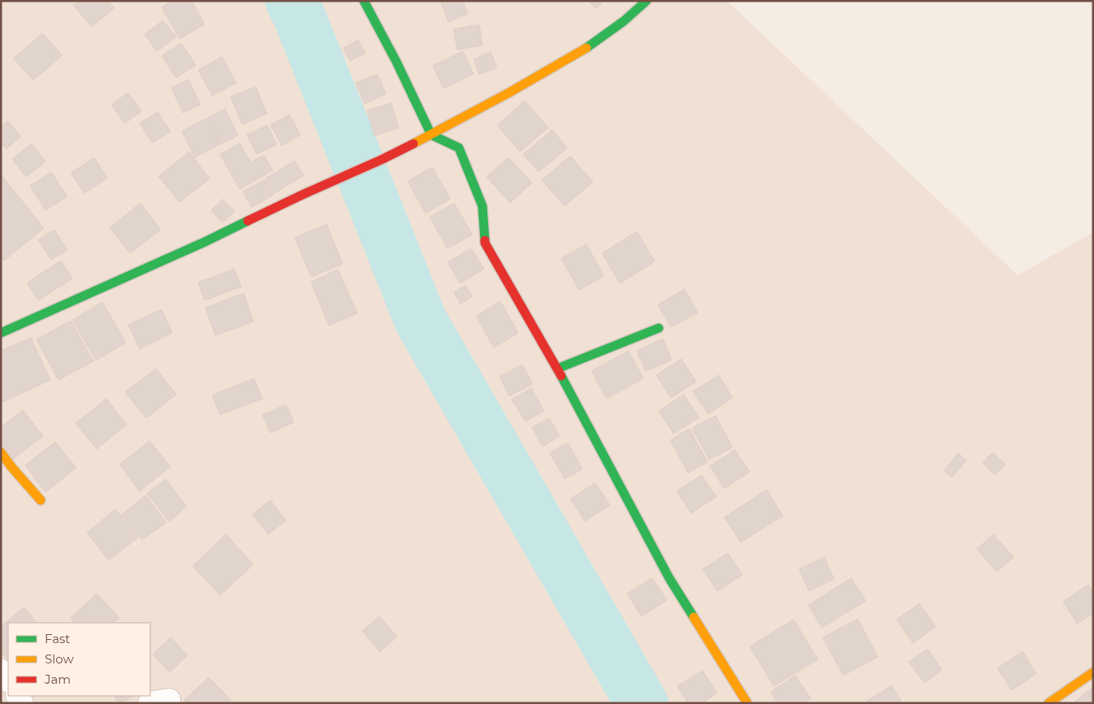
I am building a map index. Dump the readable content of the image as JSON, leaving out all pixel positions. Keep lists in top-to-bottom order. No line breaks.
{"legend":["Fast","Slow","Jam"]}
